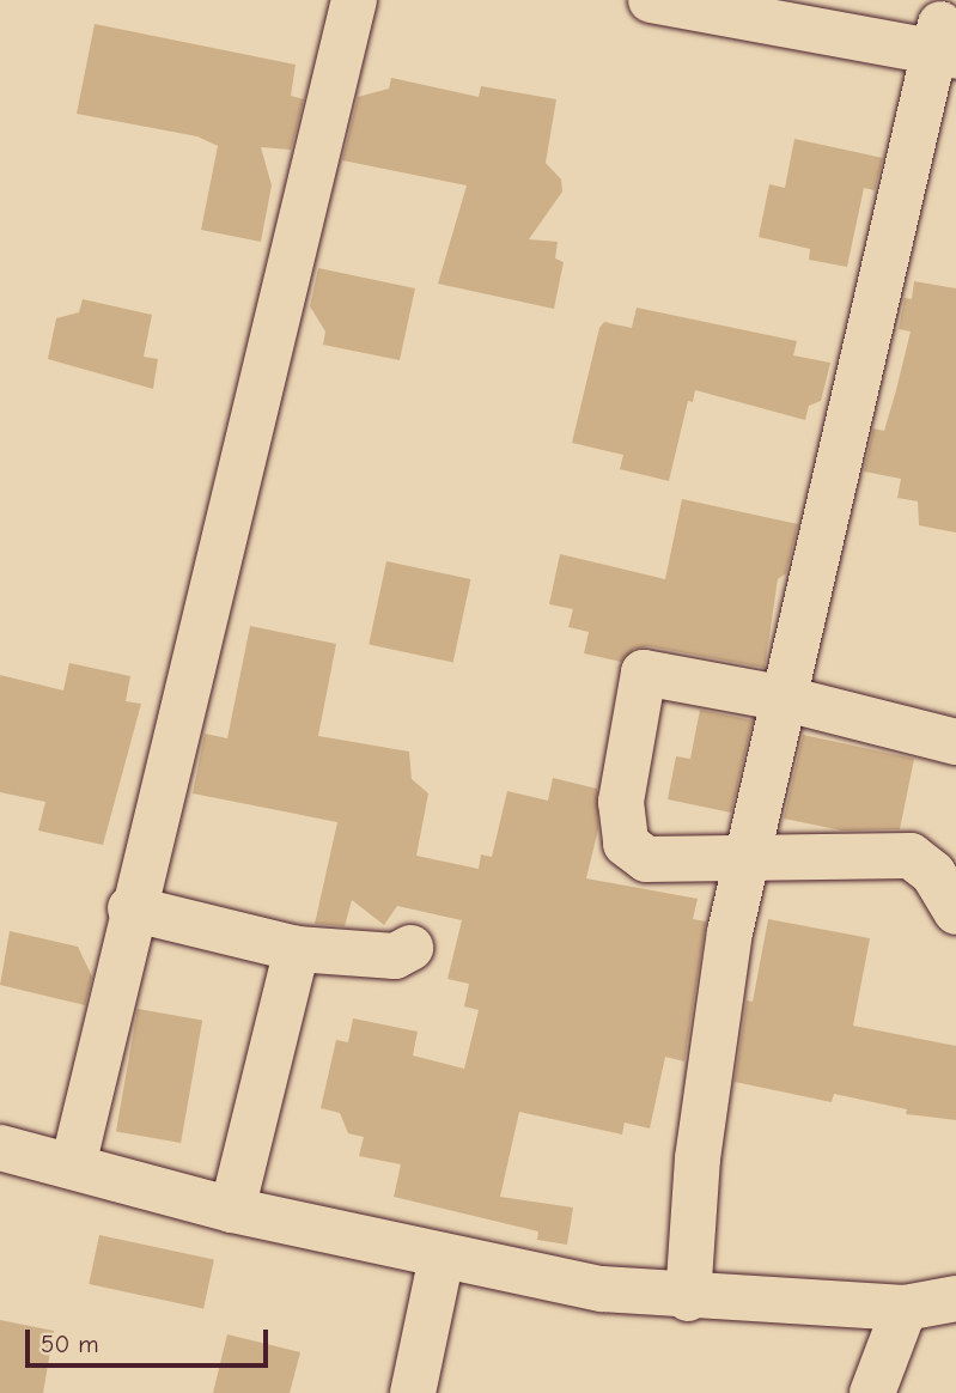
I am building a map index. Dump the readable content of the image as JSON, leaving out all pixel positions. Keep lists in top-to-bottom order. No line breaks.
{"scale_bar":"50 m"}
